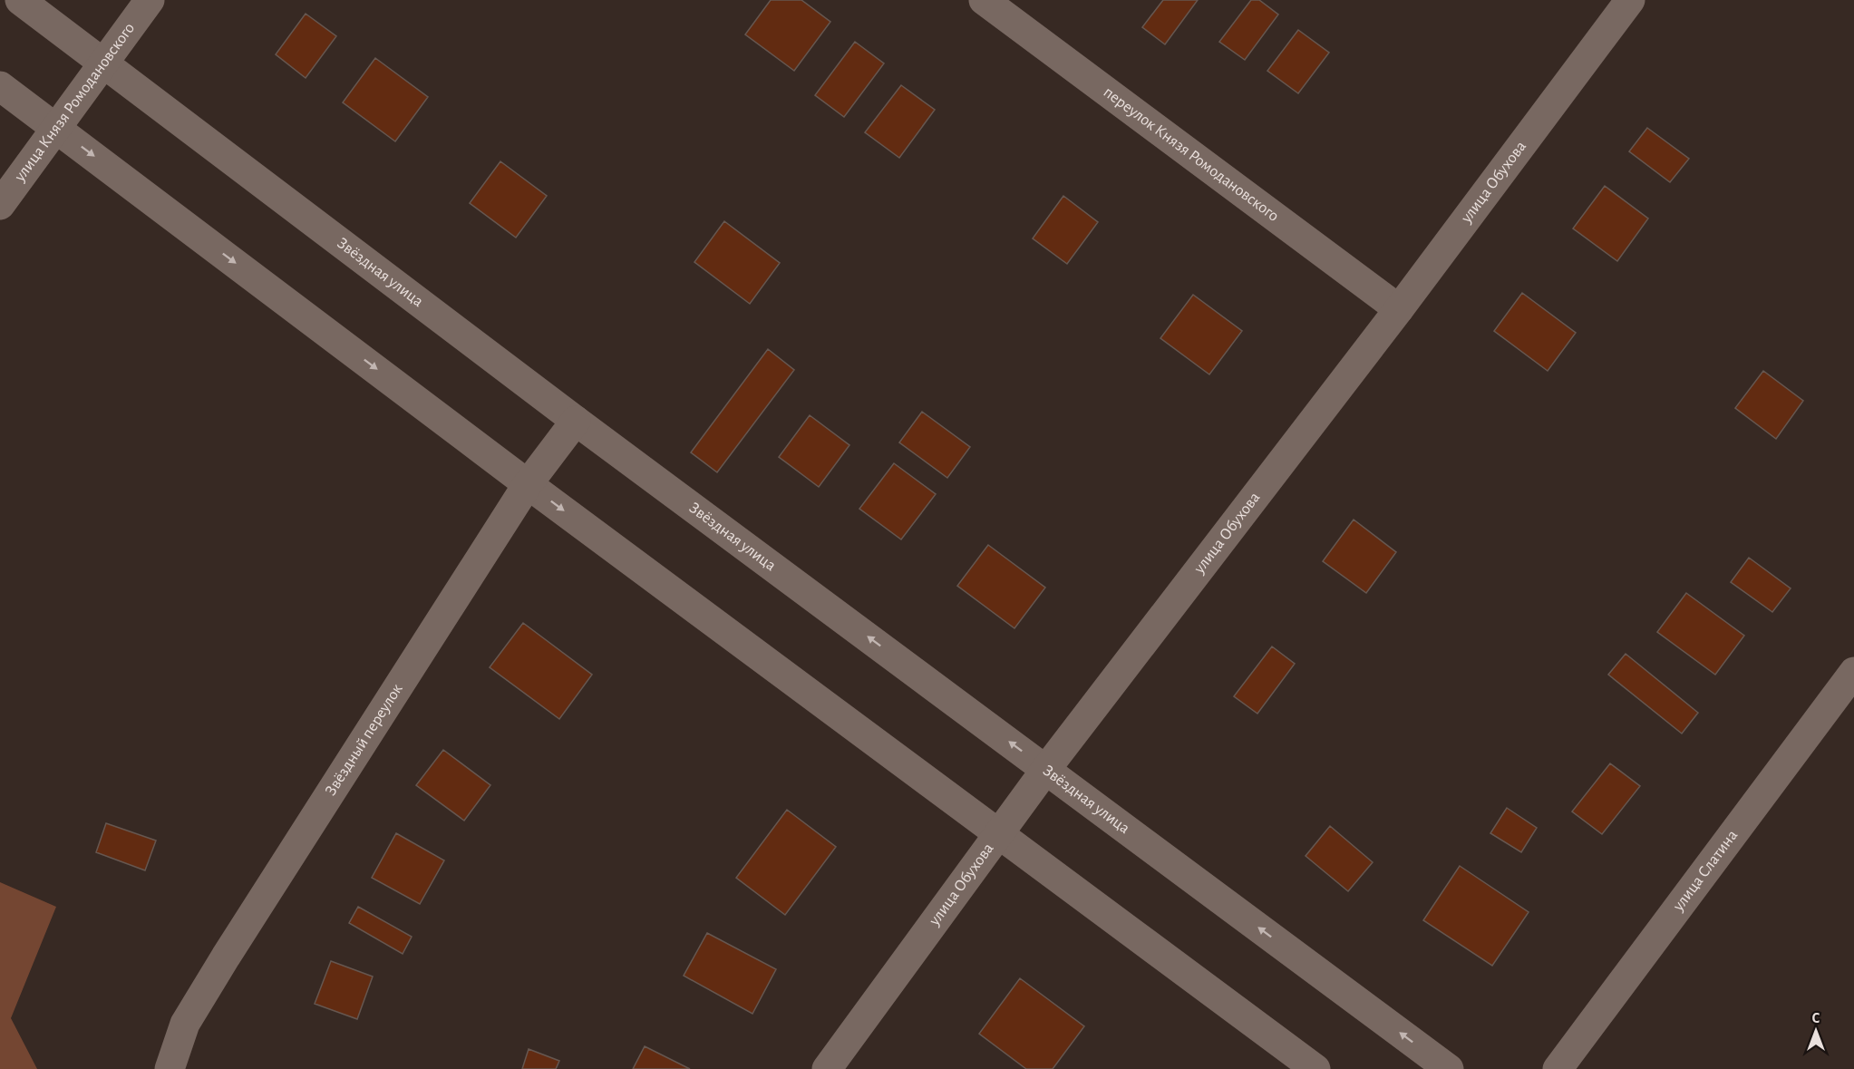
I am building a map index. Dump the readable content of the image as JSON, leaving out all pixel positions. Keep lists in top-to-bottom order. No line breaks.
{"streets":{"street":["улица Князя Ромодановского","переулок Князя Ромодановского","улица Обухова","Звёздная улица","Звёздный переулок","улица Слатина"]},"crossings":[["улица Князя Ромодановского","Звёздная улица"],["переулок Князя Ромодановского","улица Обухова"],["улица Обухова","Звёздная улица"],["Звёздная улица","Звёздный переулок"]],"north":"top"}
